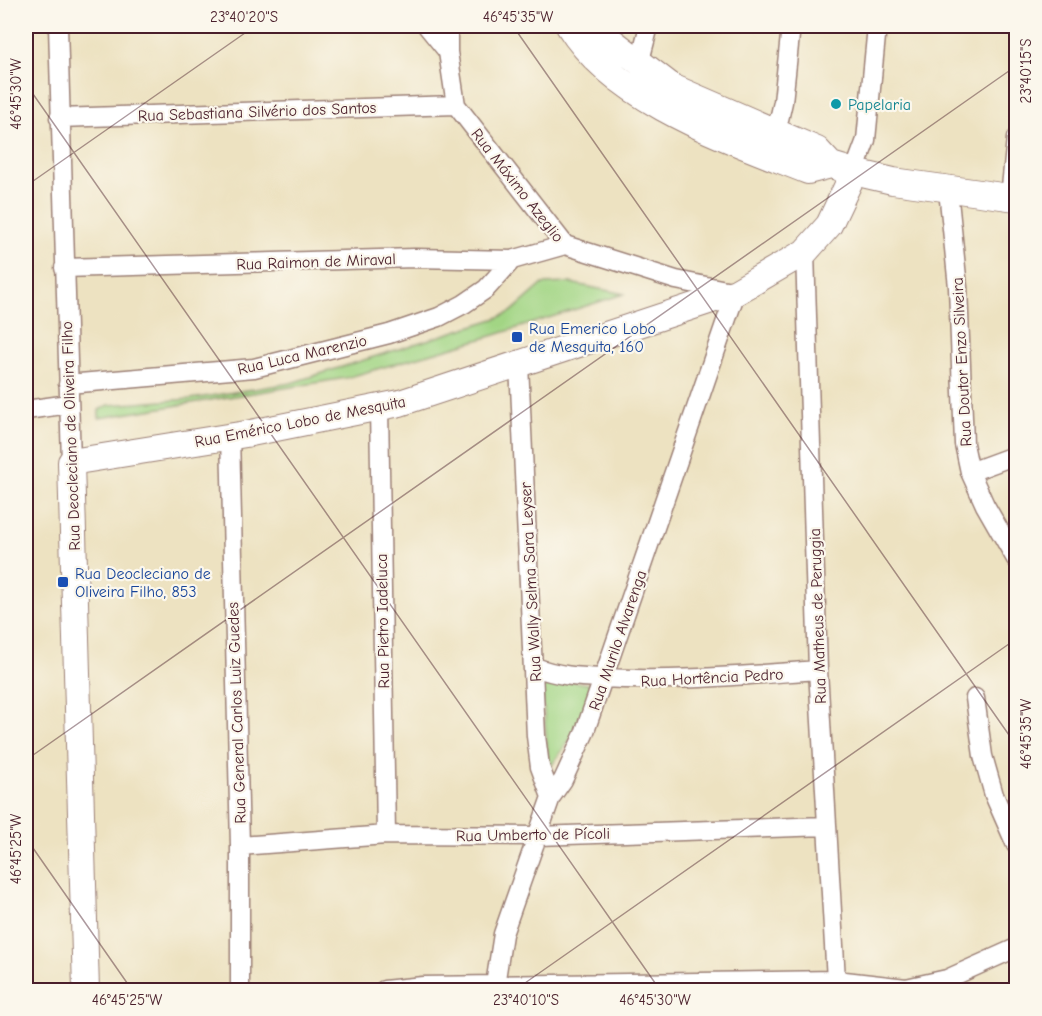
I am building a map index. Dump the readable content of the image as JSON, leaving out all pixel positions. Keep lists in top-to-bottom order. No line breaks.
{"streets":{"street":["Rua Sebastiana Silvério dos Santos","Rua Máximo Azeglio","Rua Raimon de Miraval","Rua Luca Marenzio","Rua Doutor Enzo Silveira","Rua Emérico Lobo de Mesquita","Rua Deocleciano de Oliveira Filho","Rua Wally Selma Sara Leyser","Rua Matheus de Peruggia","Rua Pietro Iadeluca","Rua Murilo Alvarenga","Rua Hortência Pedro","Rua General Carlos Luiz Guedes","Rua Umberto de Pícoli"]},"crossings":[["Rua Sebastiana Silvério dos Santos","Rua Máximo Azeglio"],["Rua Sebastiana Silvério dos Santos","Rua Deocleciano de Oliveira Filho"],["Rua Máximo Azeglio","Rua Raimon de Miraval"],["Rua Máximo Azeglio","Rua Emérico Lobo de Mesquita"],["Rua Máximo Azeglio","Rua Murilo Alvarenga"],["Rua Raimon de Miraval","Rua Luca Marenzio"],["Rua Raimon de Miraval","Rua Deocleciano de Oliveira Filho"],["Rua Luca Marenzio","Rua Deocleciano de Oliveira Filho"],["Rua Emérico Lobo de Mesquita","Rua Deocleciano de Oliveira Filho"],["Rua Emérico Lobo de Mesquita","Rua Wally Selma Sara Leyser"],["Rua Emérico Lobo de Mesquita","Rua Matheus de Peruggia"],["Rua Emérico Lobo de Mesquita","Rua Pietro Iadeluca"],["Rua Emérico Lobo de Mesquita","Rua Murilo Alvarenga"],["Rua Emérico Lobo de Mesquita","Rua General Carlos Luiz Guedes"],["Rua Wally Selma Sara Leyser","Rua Murilo Alvarenga"],["Rua Wally Selma Sara Leyser","Rua Hortência Pedro"],["Rua Matheus de Peruggia","Rua Hortência Pedro"],["Rua Matheus de Peruggia","Rua Umberto de Pícoli"],["Rua Pietro Iadeluca","Rua Umberto de Pícoli"],["Rua Murilo Alvarenga","Rua Hortência Pedro"],["Rua Murilo Alvarenga","Rua Umberto de Pícoli"],["Rua General Carlos Luiz Guedes","Rua Umberto de Pícoli"]],"places":{"other":["Papelaria"],"transit":["Rua Emerico Lobo de Mesquita, 160","Rua Deocleciano de Oliveira Filho, 853"]},"coordinates":["23°40'20\"S","46°45'35\"W","23°40'15\"S","46°45'30\"W","46°45'25\"W","23°40'10\"S"]}
